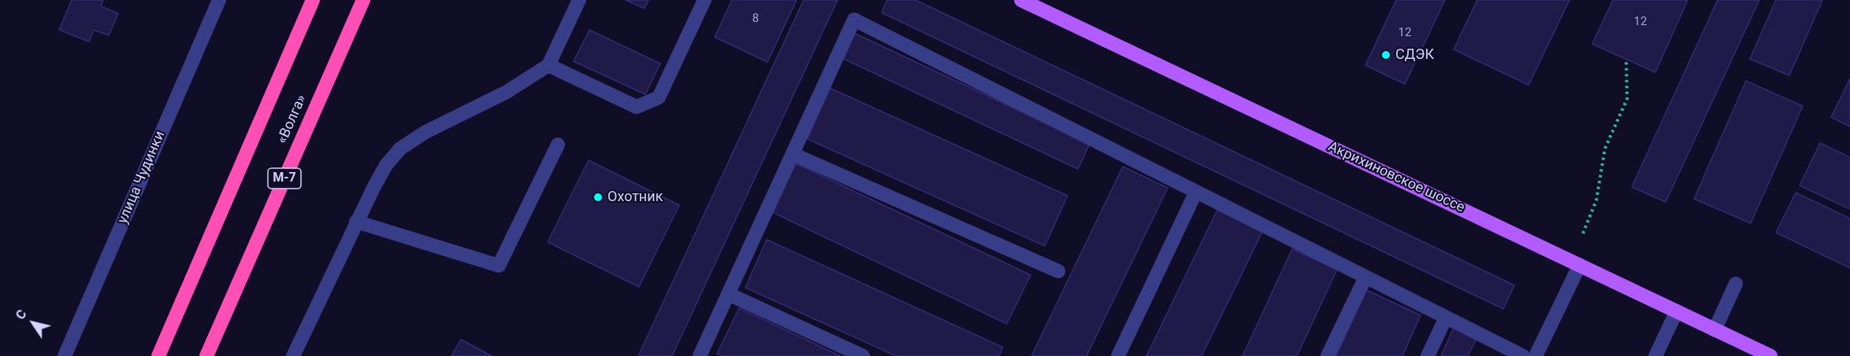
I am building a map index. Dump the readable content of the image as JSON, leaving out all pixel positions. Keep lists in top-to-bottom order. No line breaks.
{"streets":{"highway":["«Волга»","М-7"],"main road":["Акрихиновское шоссе"],"street":["улица Чудинки"]},"places":["СДЭК","Охотник"],"house_numbers":["8","12","12"],"north":"top left"}
